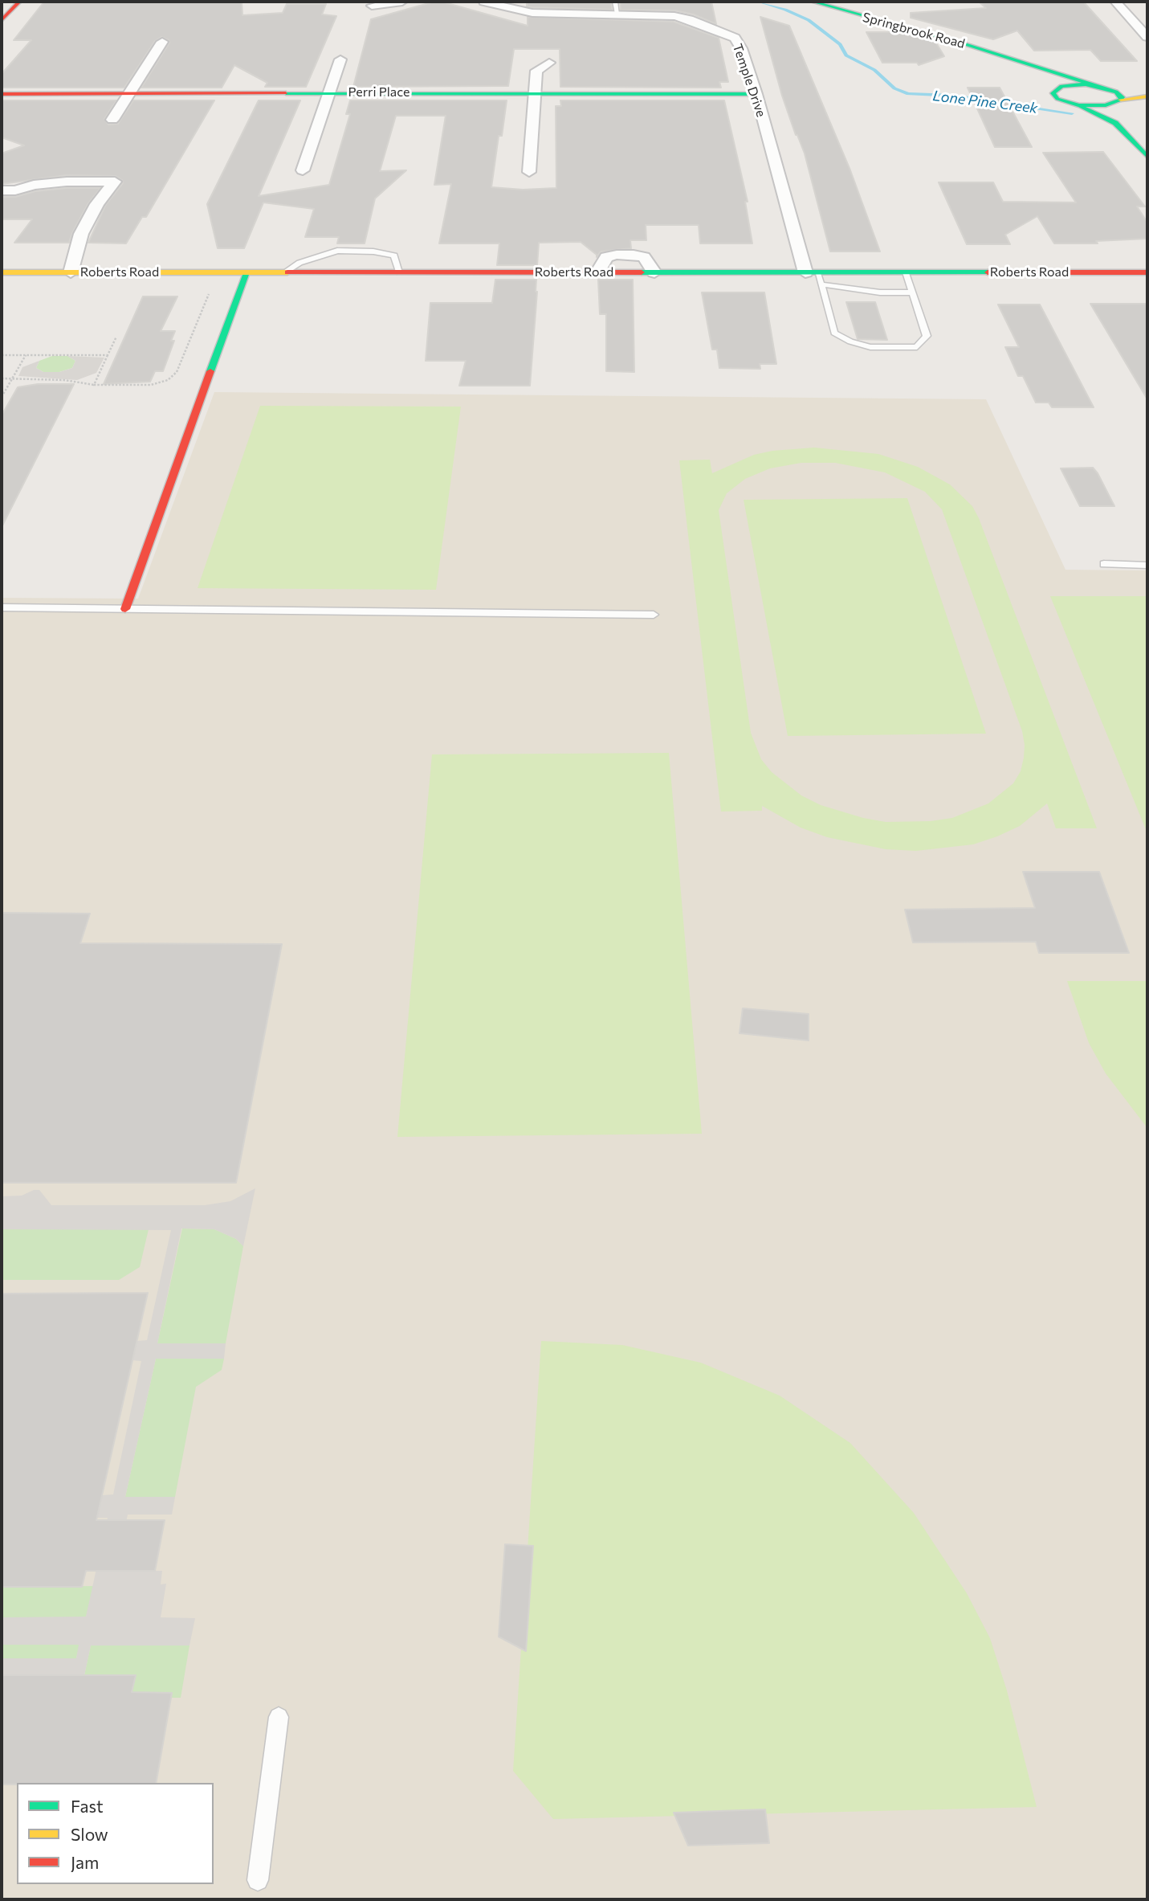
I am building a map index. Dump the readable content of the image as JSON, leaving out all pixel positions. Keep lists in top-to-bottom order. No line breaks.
{"streets":{"street":["Springbrook Road","Temple Drive","Perri Place","Roberts Road"]},"crossings":[["Temple Drive","Perri Place"],["Temple Drive","Roberts Road"]],"water":["Lone Pine Creek"],"legend":["Fast","Slow","Jam"]}
